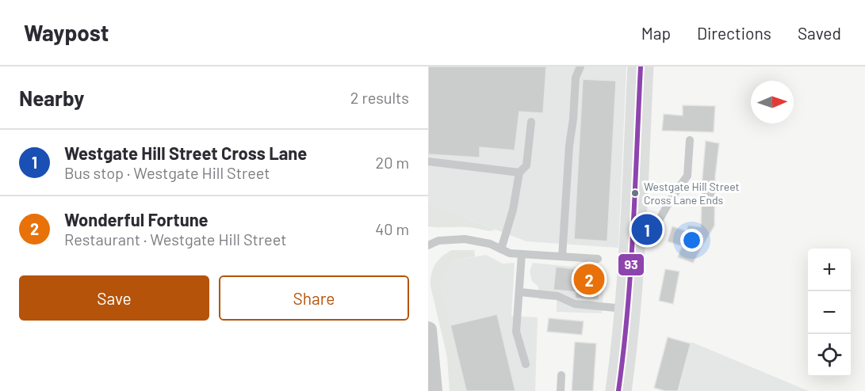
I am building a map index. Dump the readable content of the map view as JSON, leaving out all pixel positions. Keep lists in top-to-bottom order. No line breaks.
{"places":["Westgate Hill Street Cross Lane Ends"],"lines":["transit line 93"],"north":"right","page":{"header":"Waypost","nav":["Map","Directions","Saved"],"heading":["Nearby","2 results"],"list":[{"mark":"1","name":"Westgate Hill Street Cross Lane","note":"Bus stop · Westgate Hill Street","value":"20 m"},{"mark":"2","name":"Wonderful Fortune","note":"Restaurant · Westgate Hill Street","value":"40 m"}],"pins":["1","2"],"map_buttons":["+","−"],"buttons":["Save","Share"]}}
